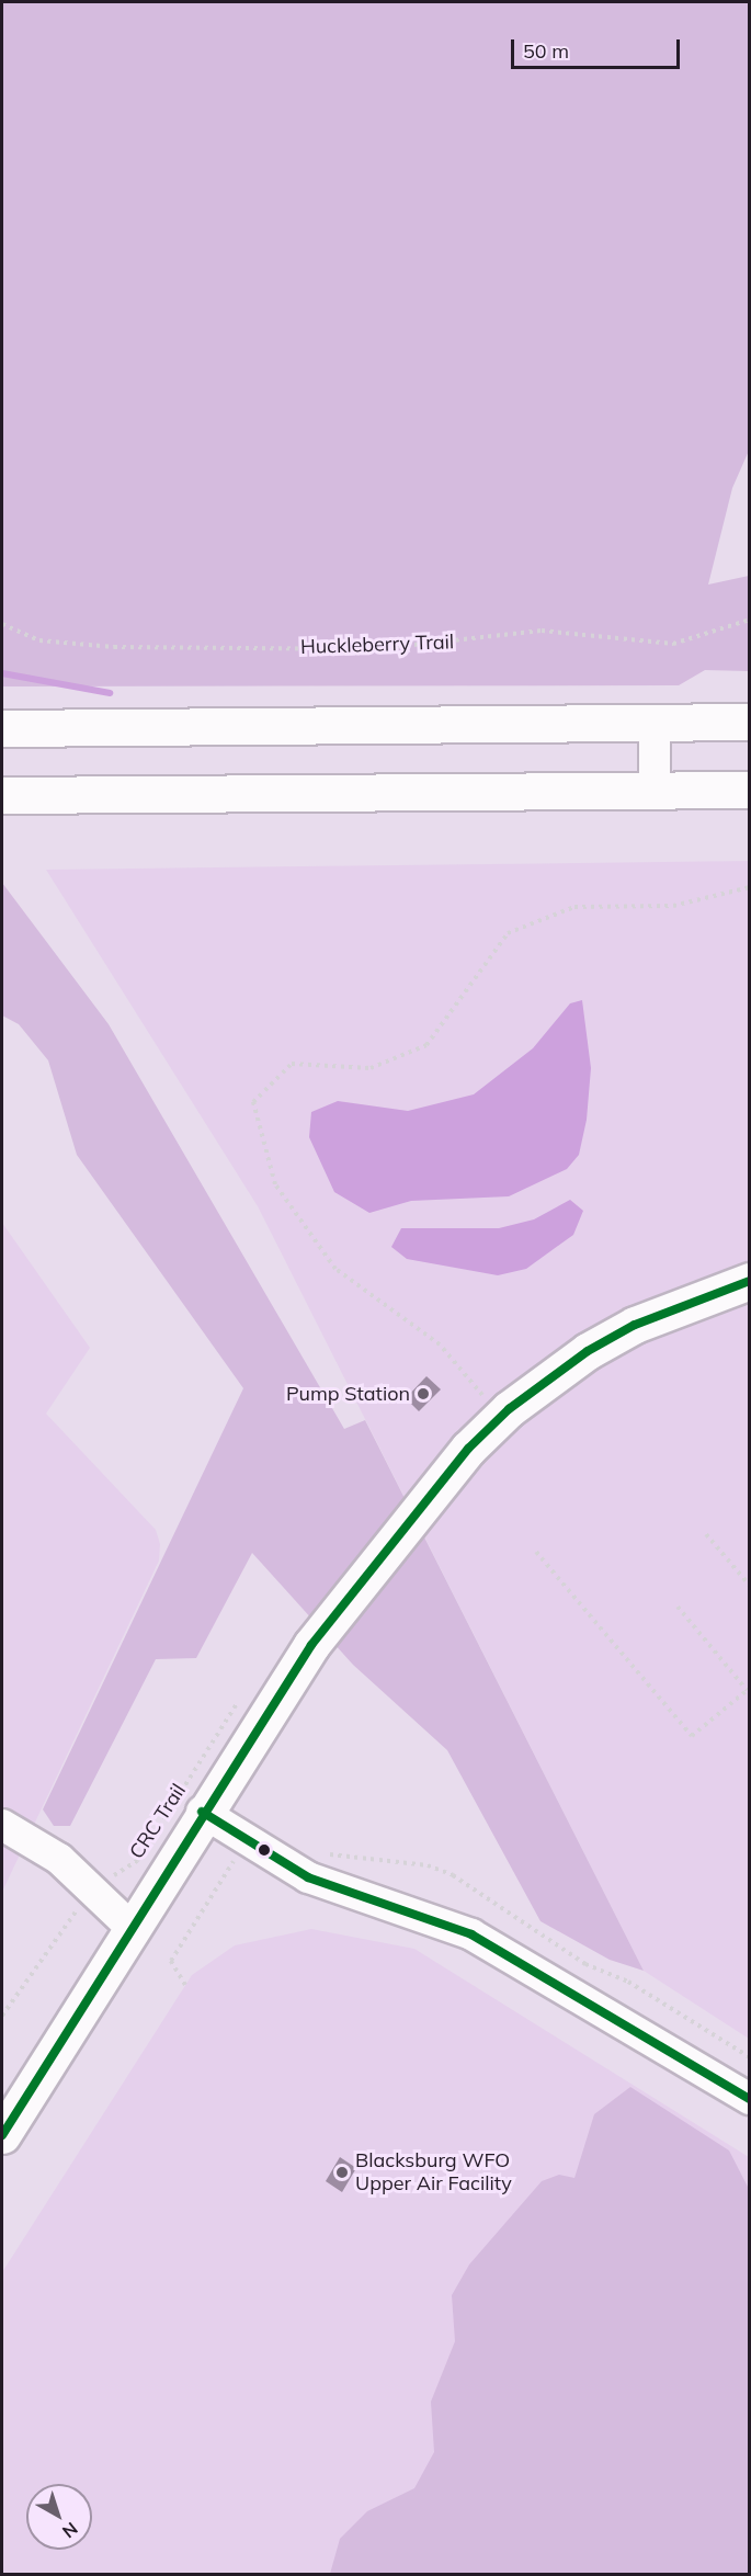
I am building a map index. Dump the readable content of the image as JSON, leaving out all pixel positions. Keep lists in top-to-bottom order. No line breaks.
{"streets":{"path":["Huckleberry Trail","CRC Trail"]},"places":["Pump Station","Blacksburg WFO Upper Air Facility"],"lines":["transit line CRC"],"scale_bar":"50 m","north":"bottom right"}
